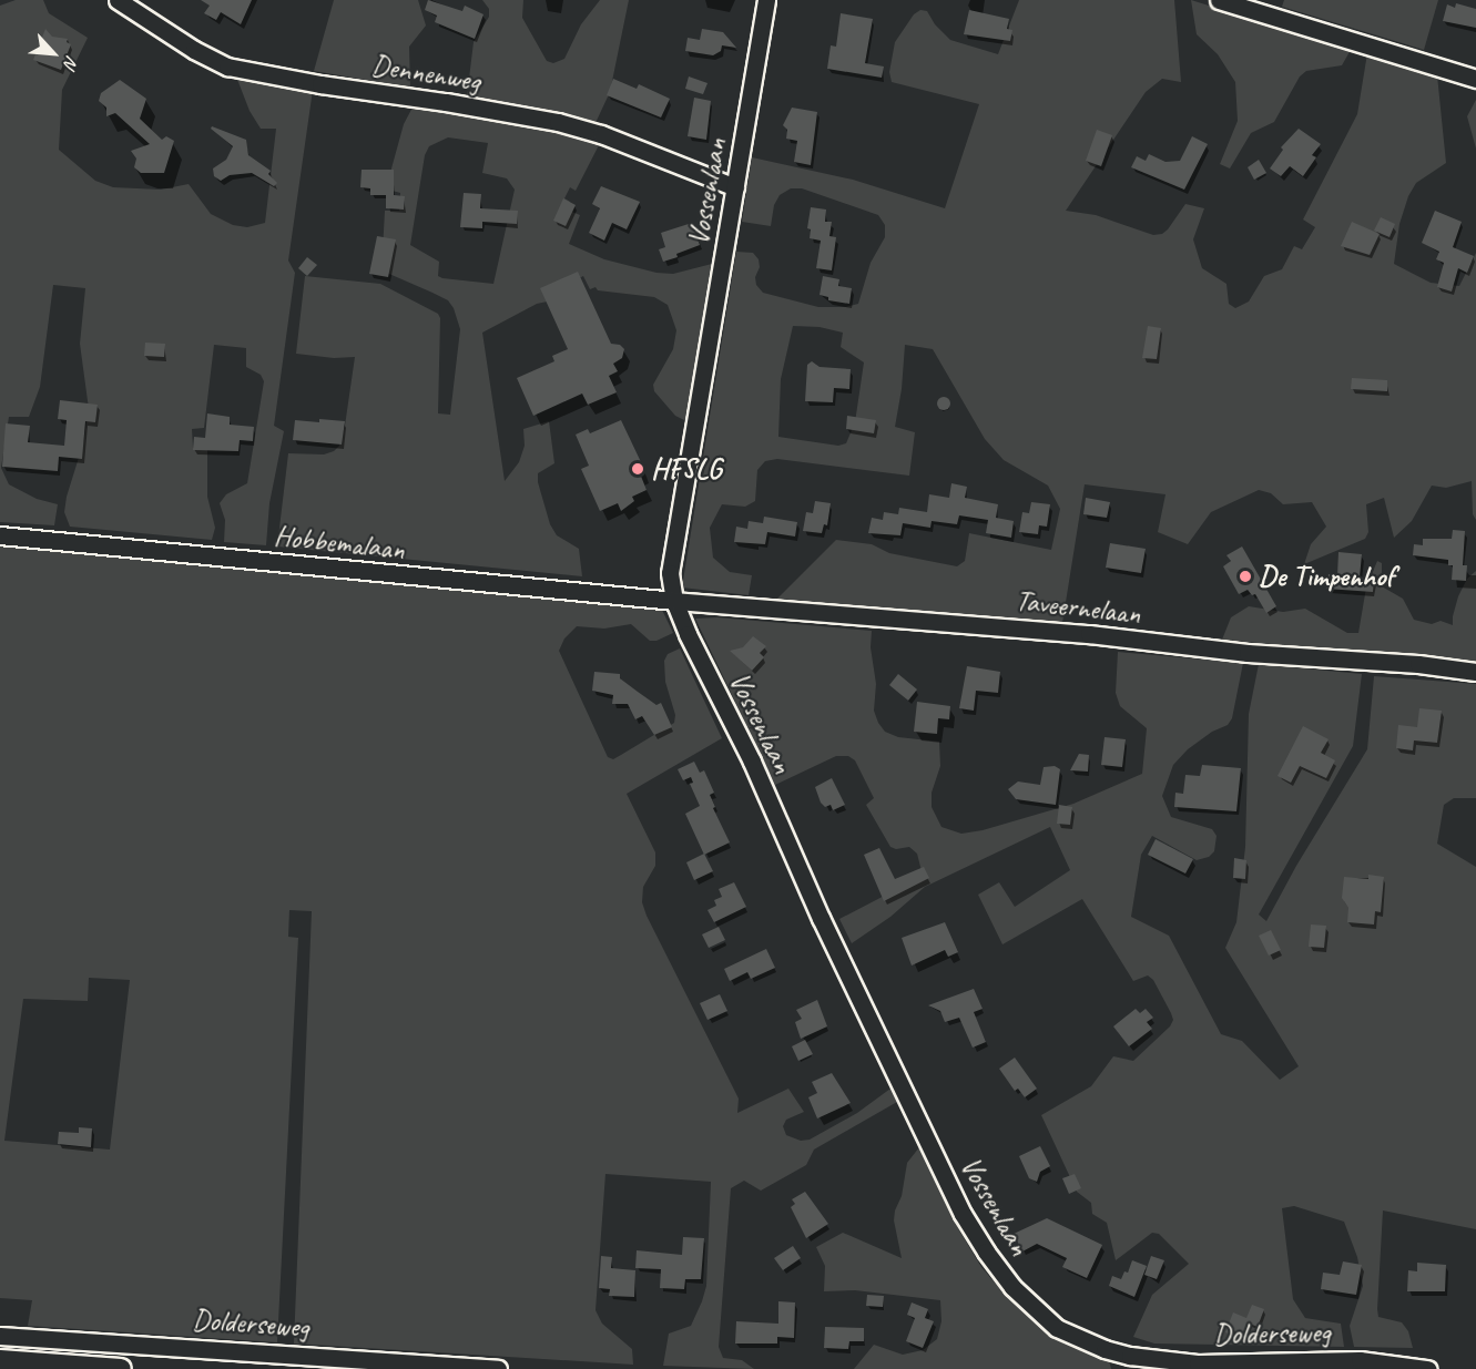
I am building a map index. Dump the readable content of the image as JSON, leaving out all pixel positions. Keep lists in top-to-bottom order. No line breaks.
{"streets":{"street":["Dennenweg","Vossenlaan","Hobbemalaan","Taveernelaan","Dolderseweg"]},"crossings":[["Dennenweg","Vossenlaan"],["Vossenlaan","Hobbemalaan"],["Vossenlaan","Taveernelaan"],["Vossenlaan","Dolderseweg"],["Hobbemalaan","Taveernelaan"]],"places":["HFSLG","De Timpenhof"],"north":"bottom right"}
